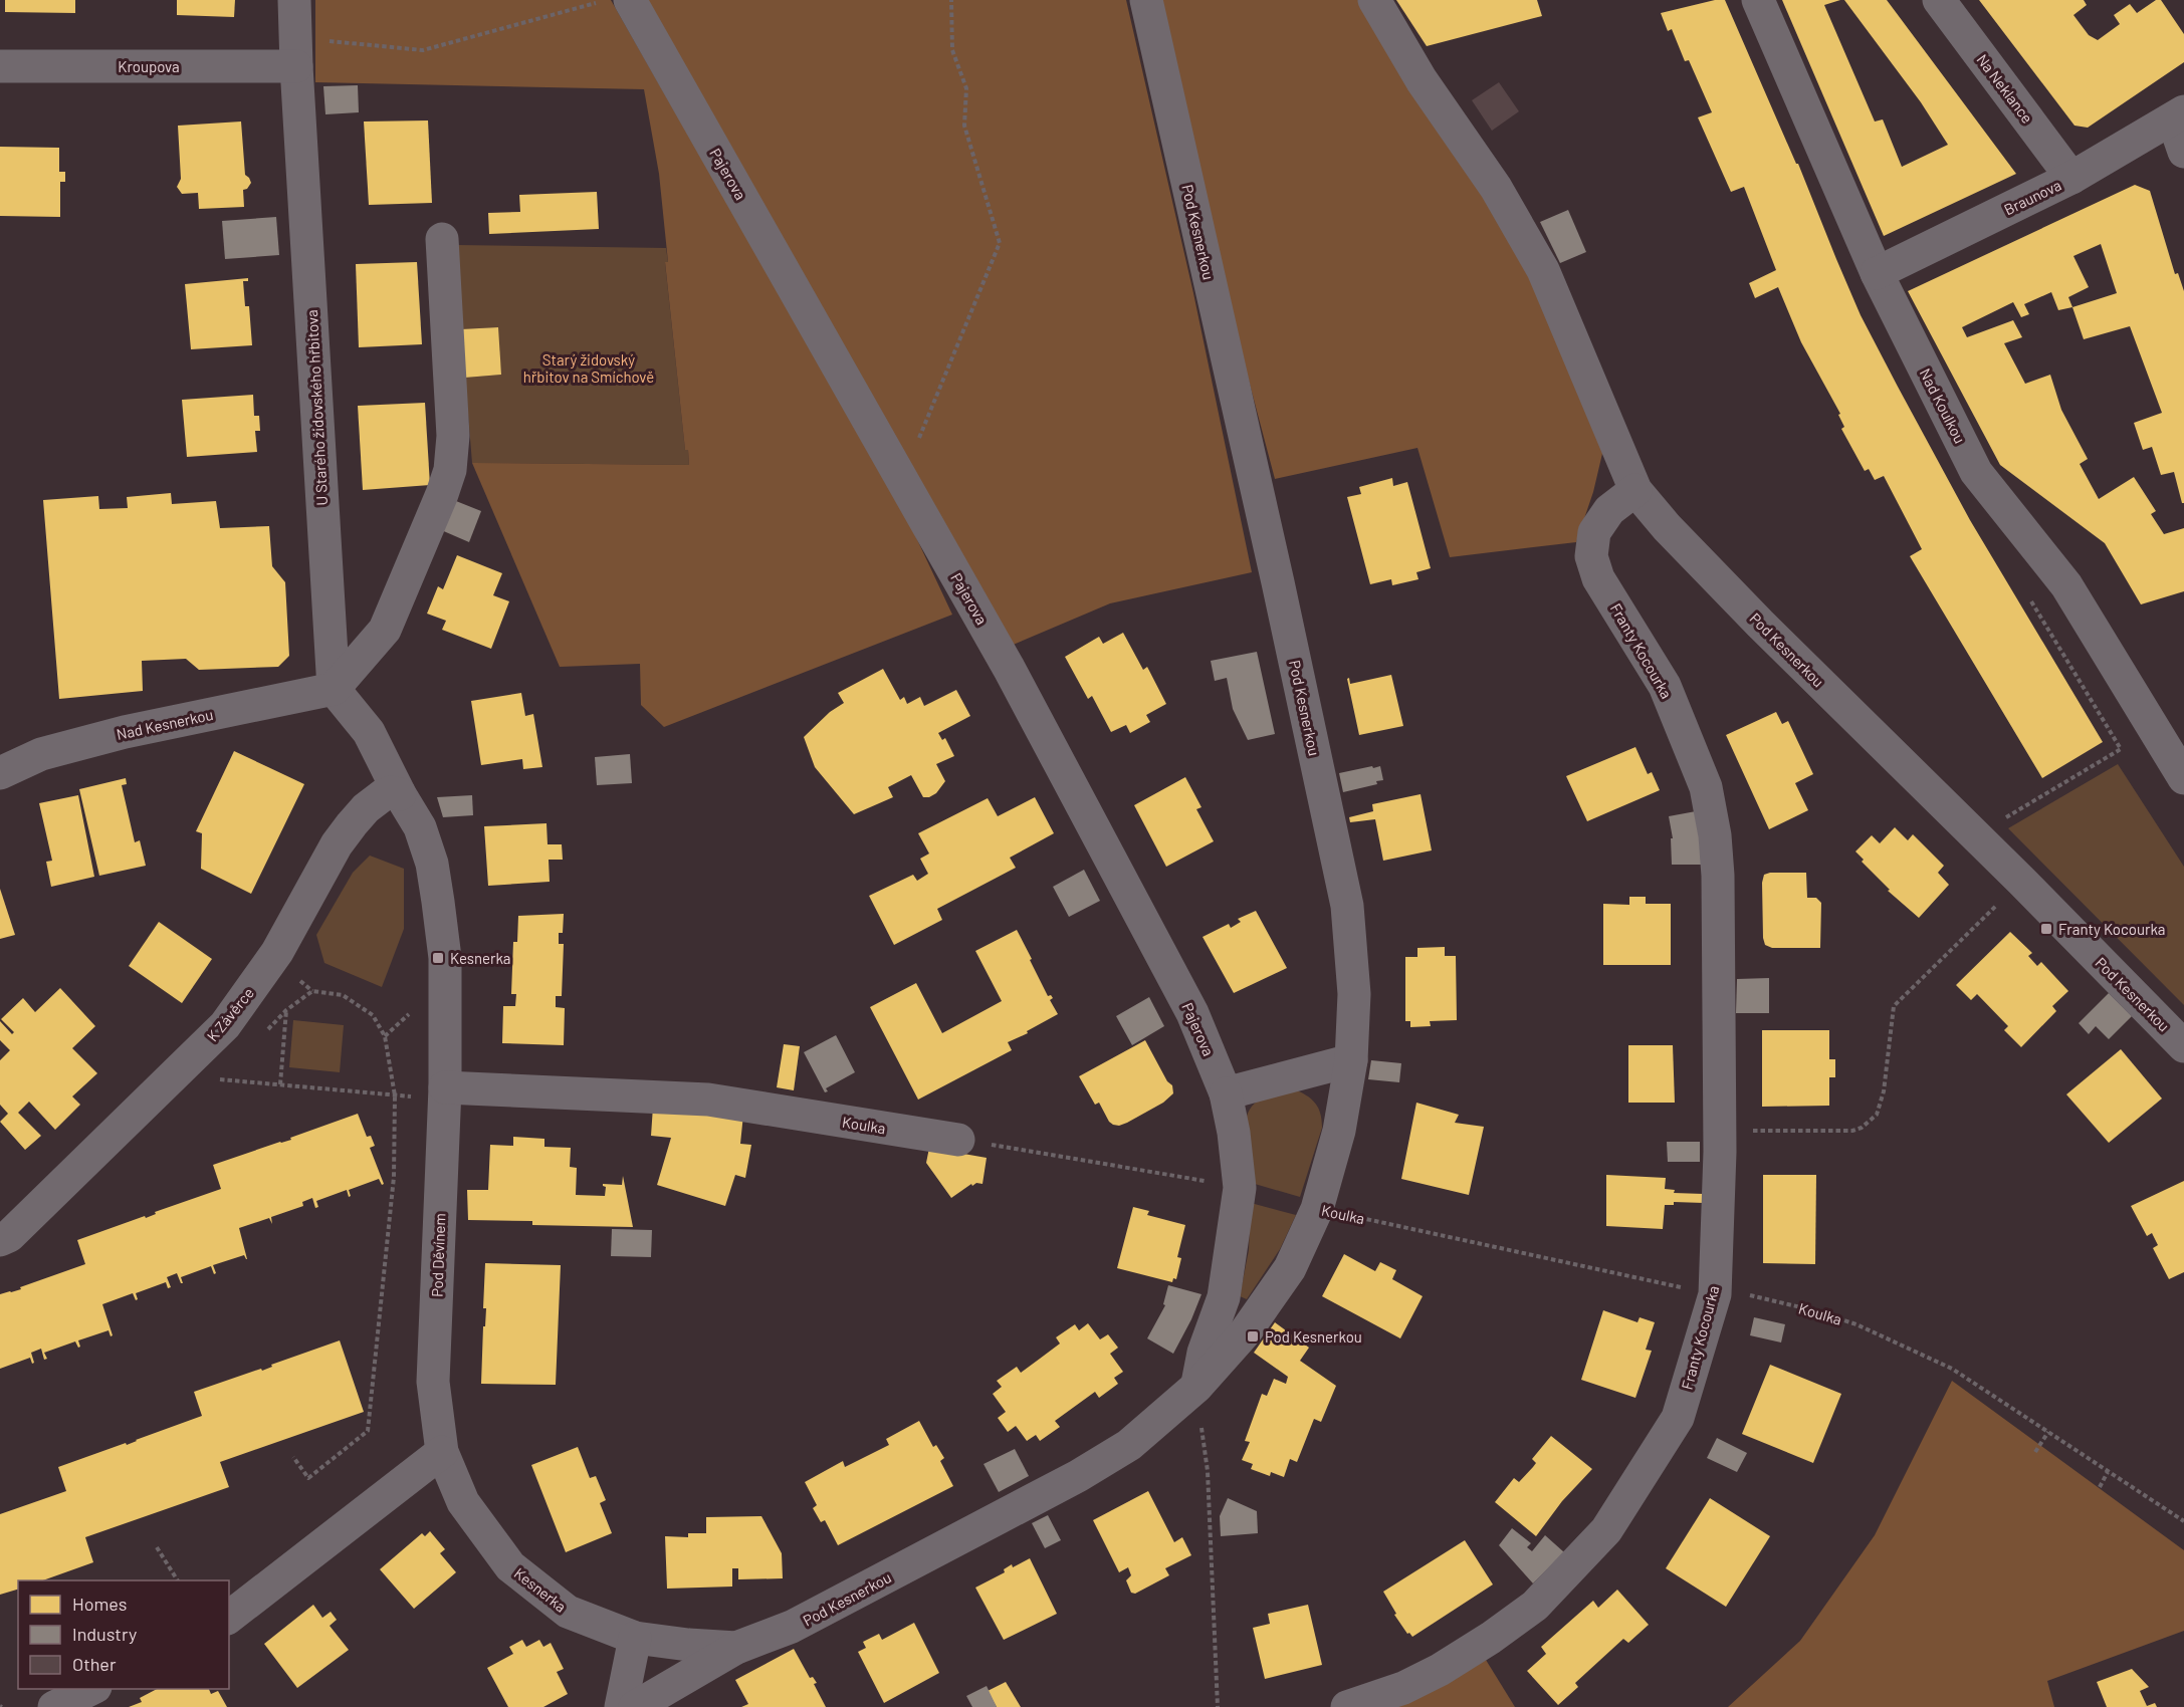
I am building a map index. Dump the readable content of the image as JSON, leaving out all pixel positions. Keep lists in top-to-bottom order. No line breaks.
{"streets":{"street":["Kroupova","Na Neklance","Pajerova","Braunova","Pod Kesnerkou","Nad Koulkou","U Starého židovského hřbitova","Franty Kocourka","Nad Kesnerkou","K Závěrce","Koulka","Pod Děvínem","Kesnerka"]},"crossings":[["Kroupova","U Starého židovského hřbitova"],["Na Neklance","Braunova"],["Braunova","Nad Koulkou"],["Pod Kesnerkou","Franty Kocourka"],["Pod Kesnerkou","Koulka"],["Pod Kesnerkou","Kesnerka"],["U Starého židovského hřbitova","Nad Kesnerkou"],["Franty Kocourka","Koulka"],["K Závěrce","Pod Děvínem"],["Koulka","Pod Děvínem"],["Pod Děvínem","Kesnerka"]],"parks":["Starý židovský hřbitov na Smíchově"],"places":{"transit":["Franty Kocourka","Kesnerka","Pod Kesnerkou"]},"legend":["Homes","Industry","Other"]}
